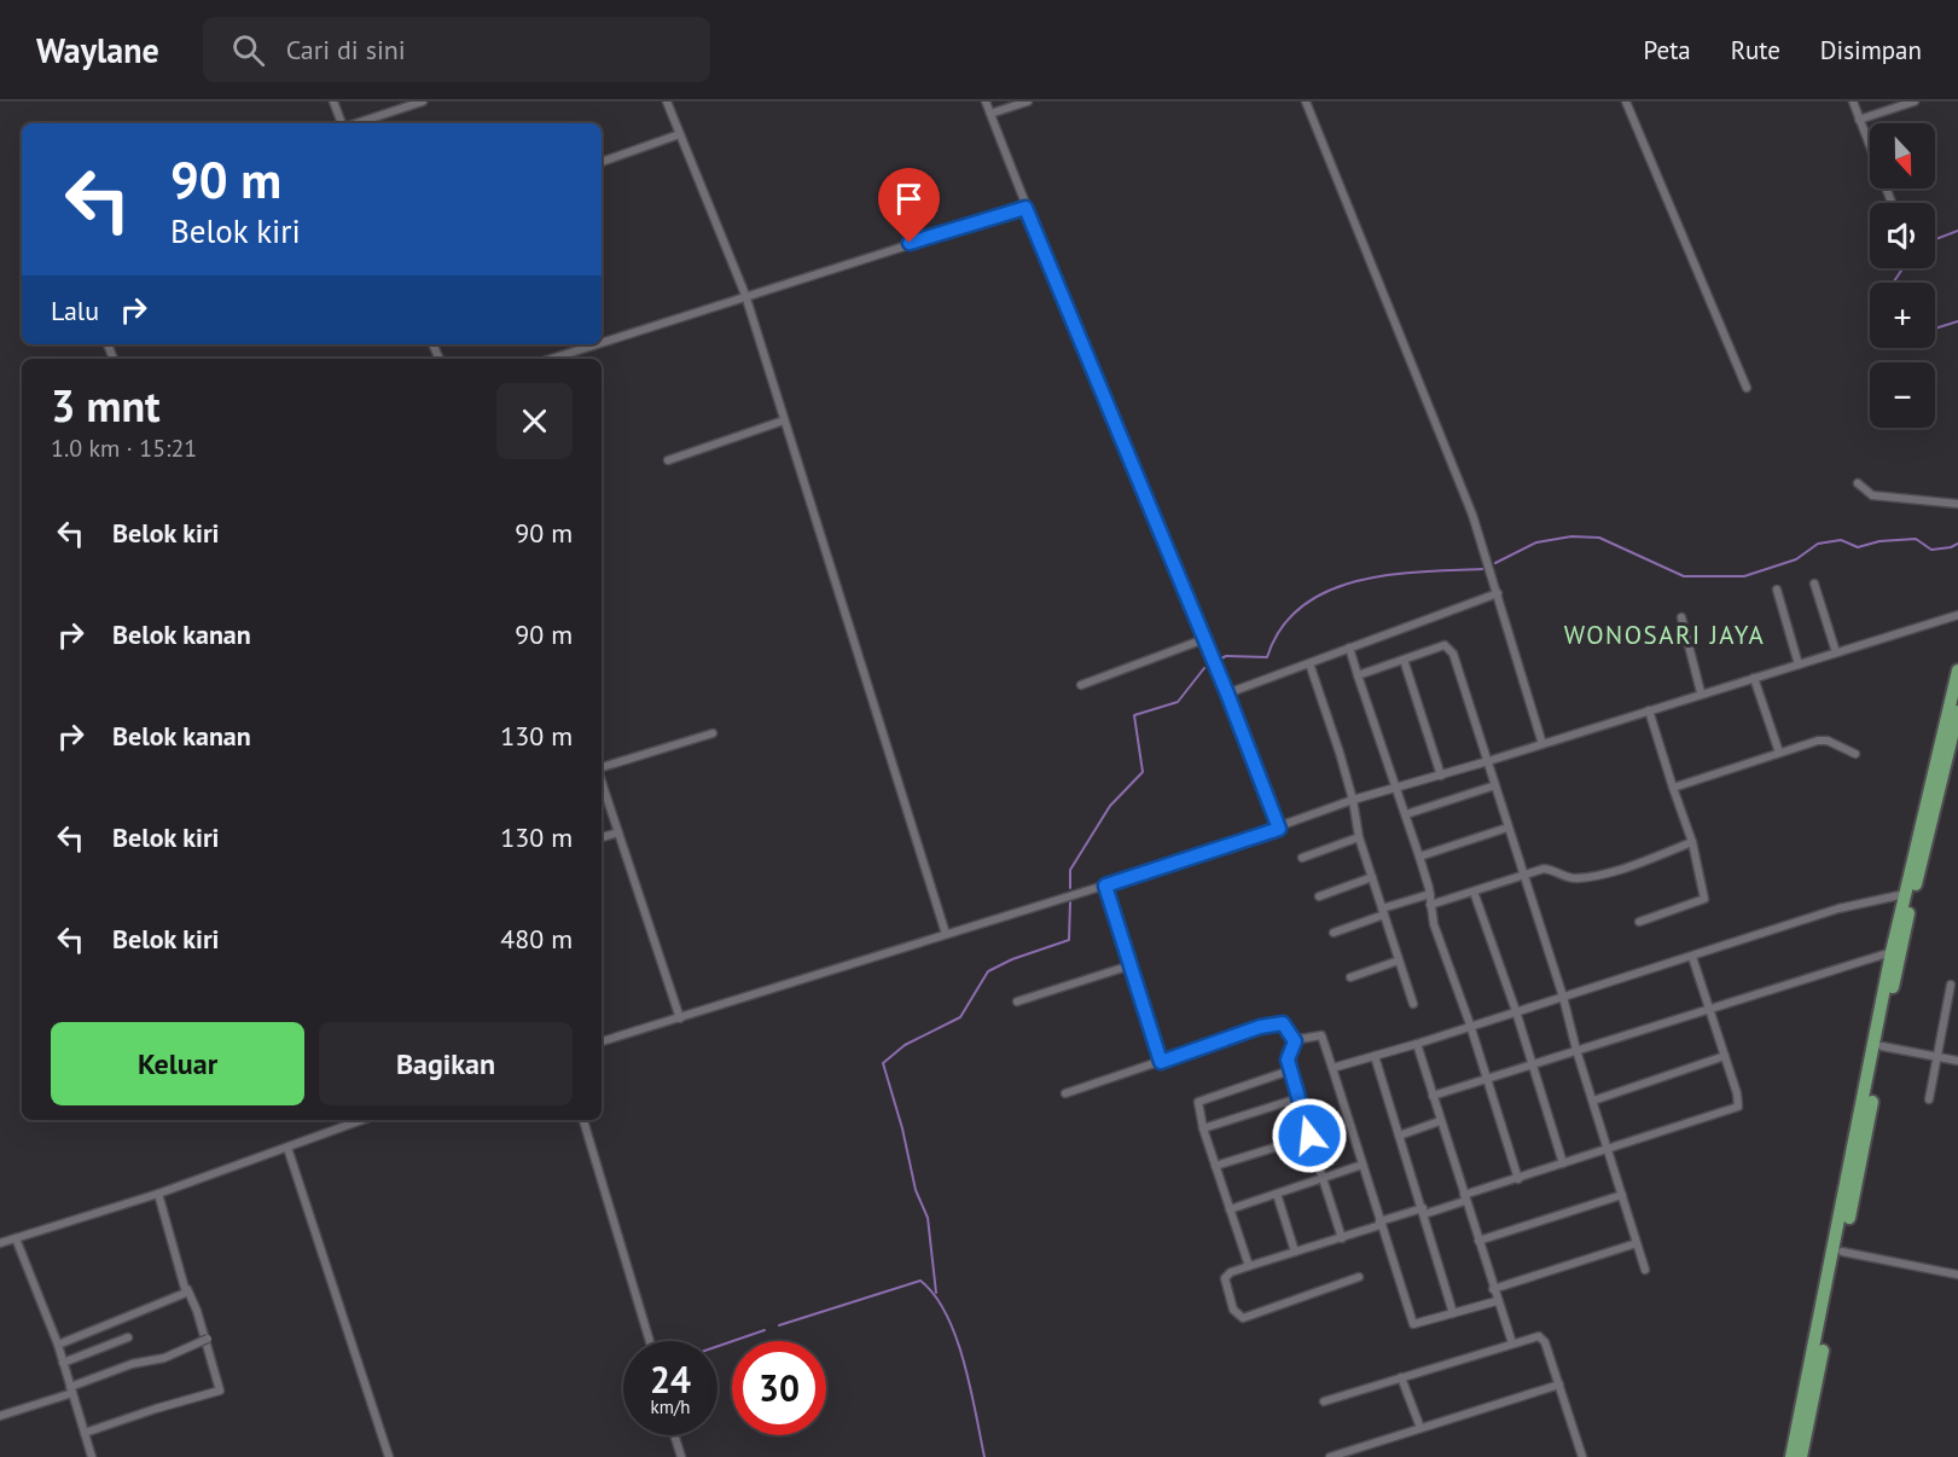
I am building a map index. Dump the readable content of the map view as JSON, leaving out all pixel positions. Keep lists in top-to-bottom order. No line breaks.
{"districts":["WONOSARI JAYA"],"north":"bottom","page":{"header":"Waylane","search":"Cari di sini","nav":["Peta","Rute","Disimpan"],"map_buttons":["+","−"],"turn":["90 m","Belok kiri"],"then":"Lalu","heading":["3 mnt","1.0 km · 15:21"],"list":[{"name":"Belok kiri","value":"90 m"},{"name":"Belok kanan","value":"90 m"},{"name":"Belok kanan","value":"130 m"},{"name":"Belok kiri","value":"130 m"},{"name":"Belok kiri","value":"480 m"}],"buttons":["Keluar","Bagikan"],"speed":"24 km/h","limit":"30"}}
